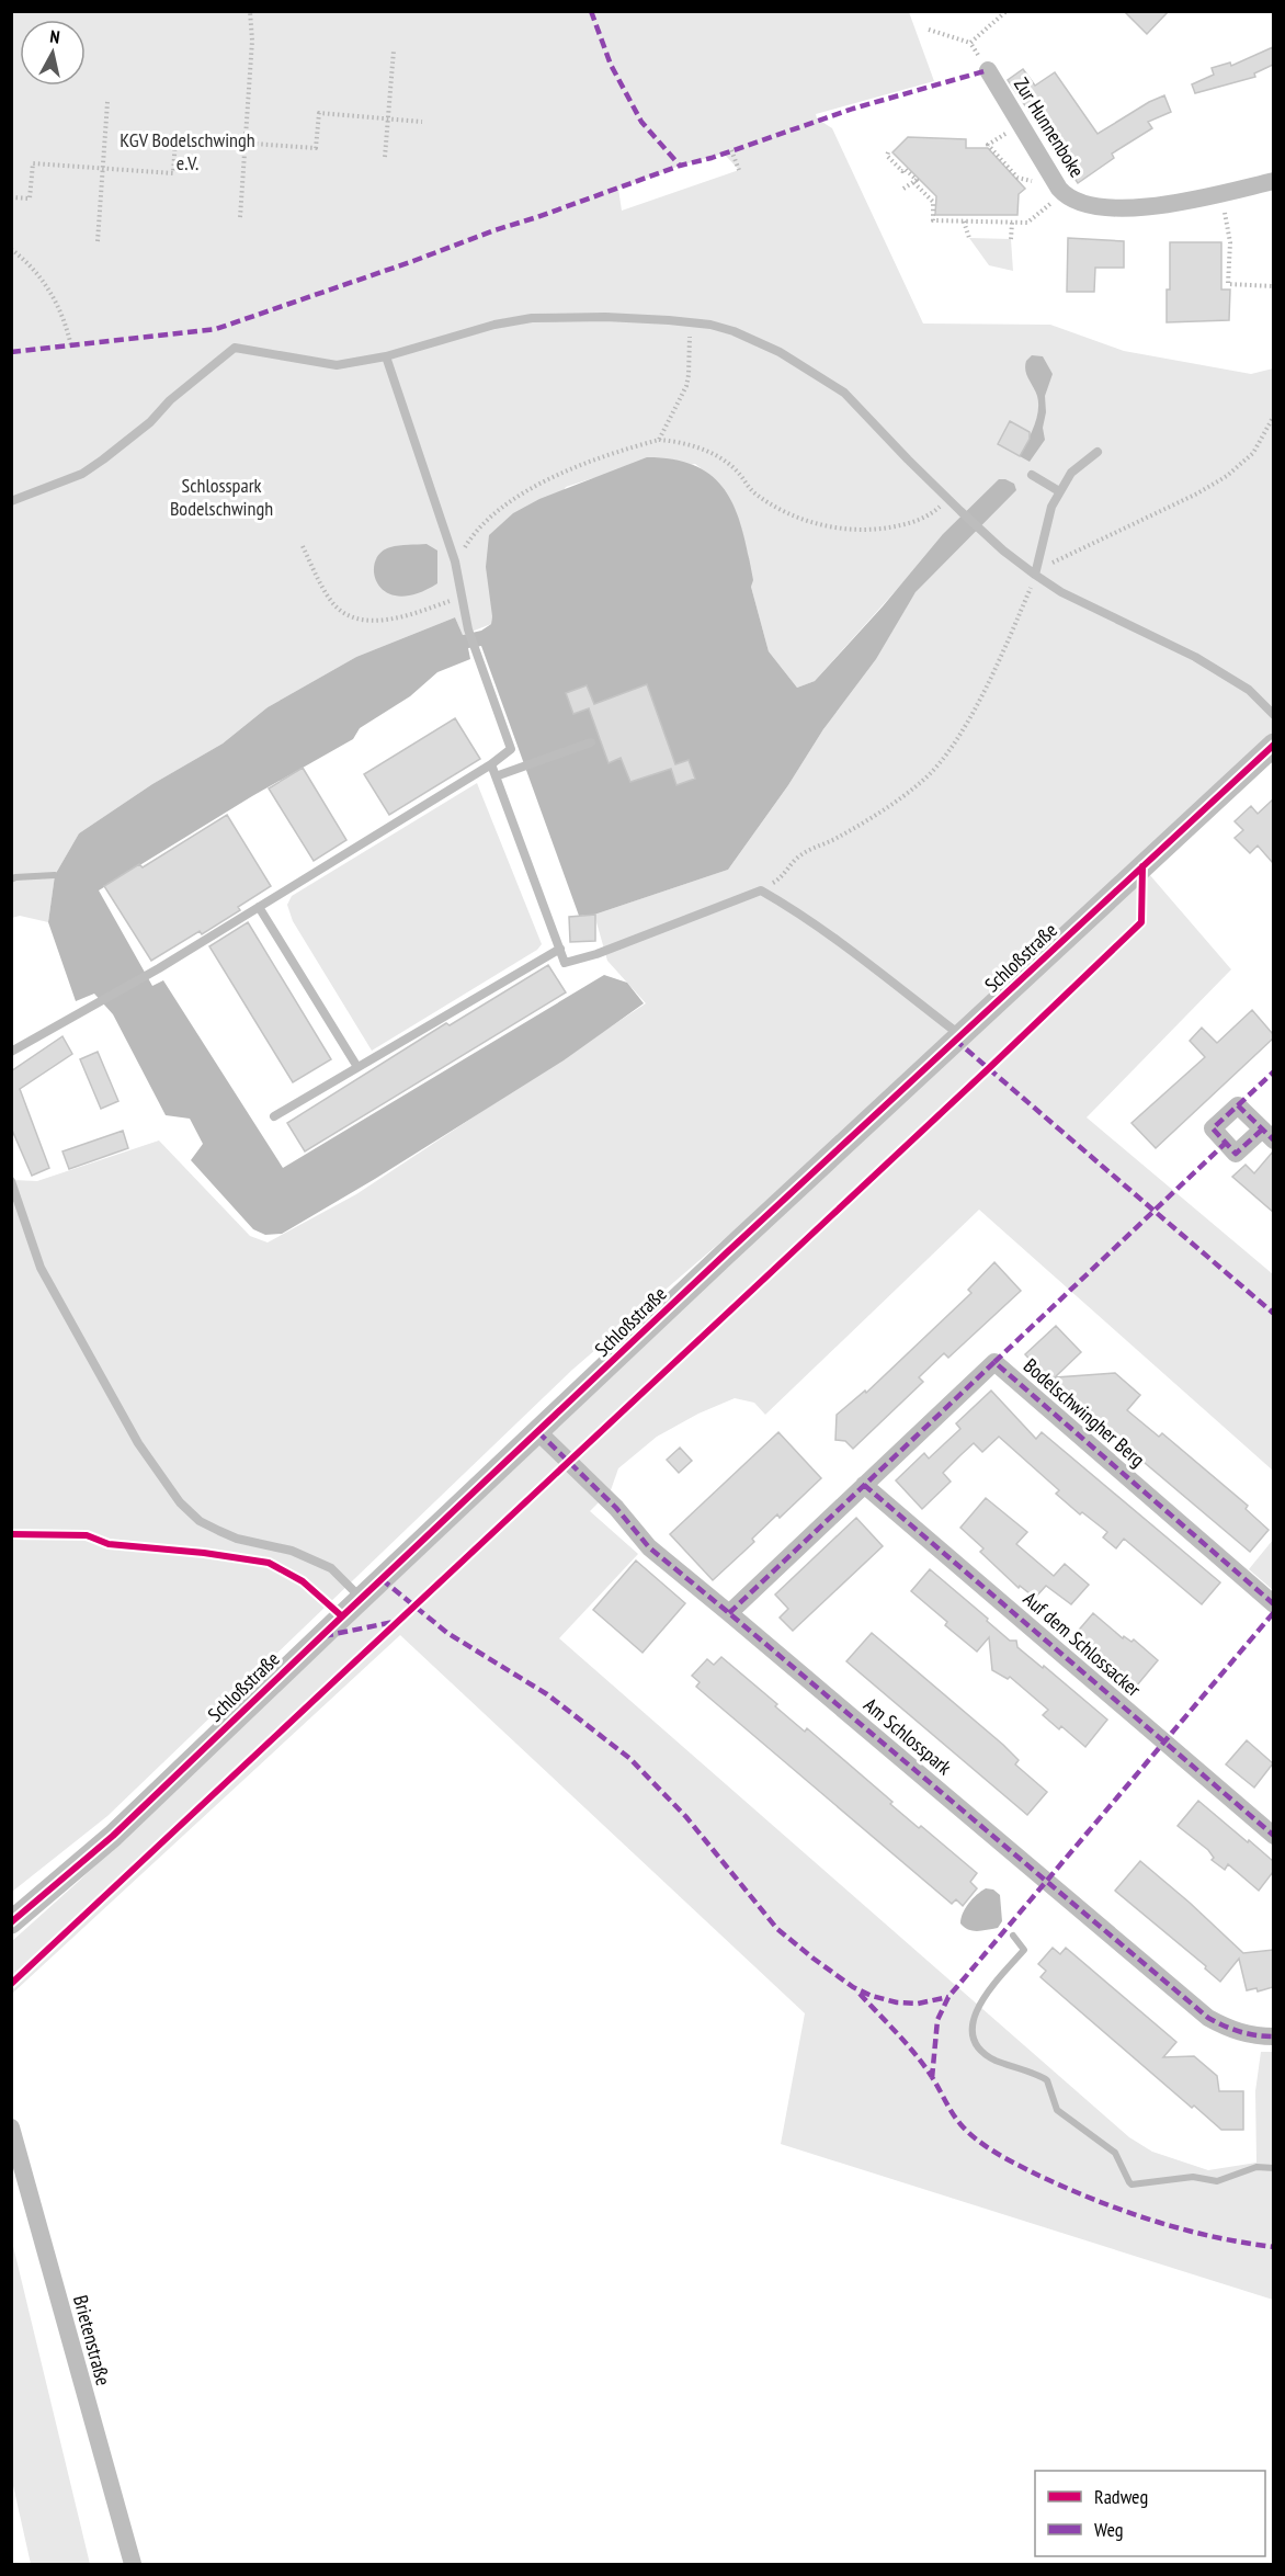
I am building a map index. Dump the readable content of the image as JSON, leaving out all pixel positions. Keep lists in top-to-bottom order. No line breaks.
{"streets":{"street":["Zur Hunnenboke","Schloßstraße","Bodelschwingher Berg","Auf dem Schlossacker","Am Schlosspark","Brietenstraße"]},"crossings":[["Schloßstraße","Am Schlosspark"],["Bodelschwingher Berg","Auf dem Schlossacker"],["Bodelschwingher Berg","Am Schlosspark"]],"parks":["KGV Bodelschwingh e.V.","Schlosspark Bodelschwingh"],"legend":["Radweg","Weg"],"north":"top"}
